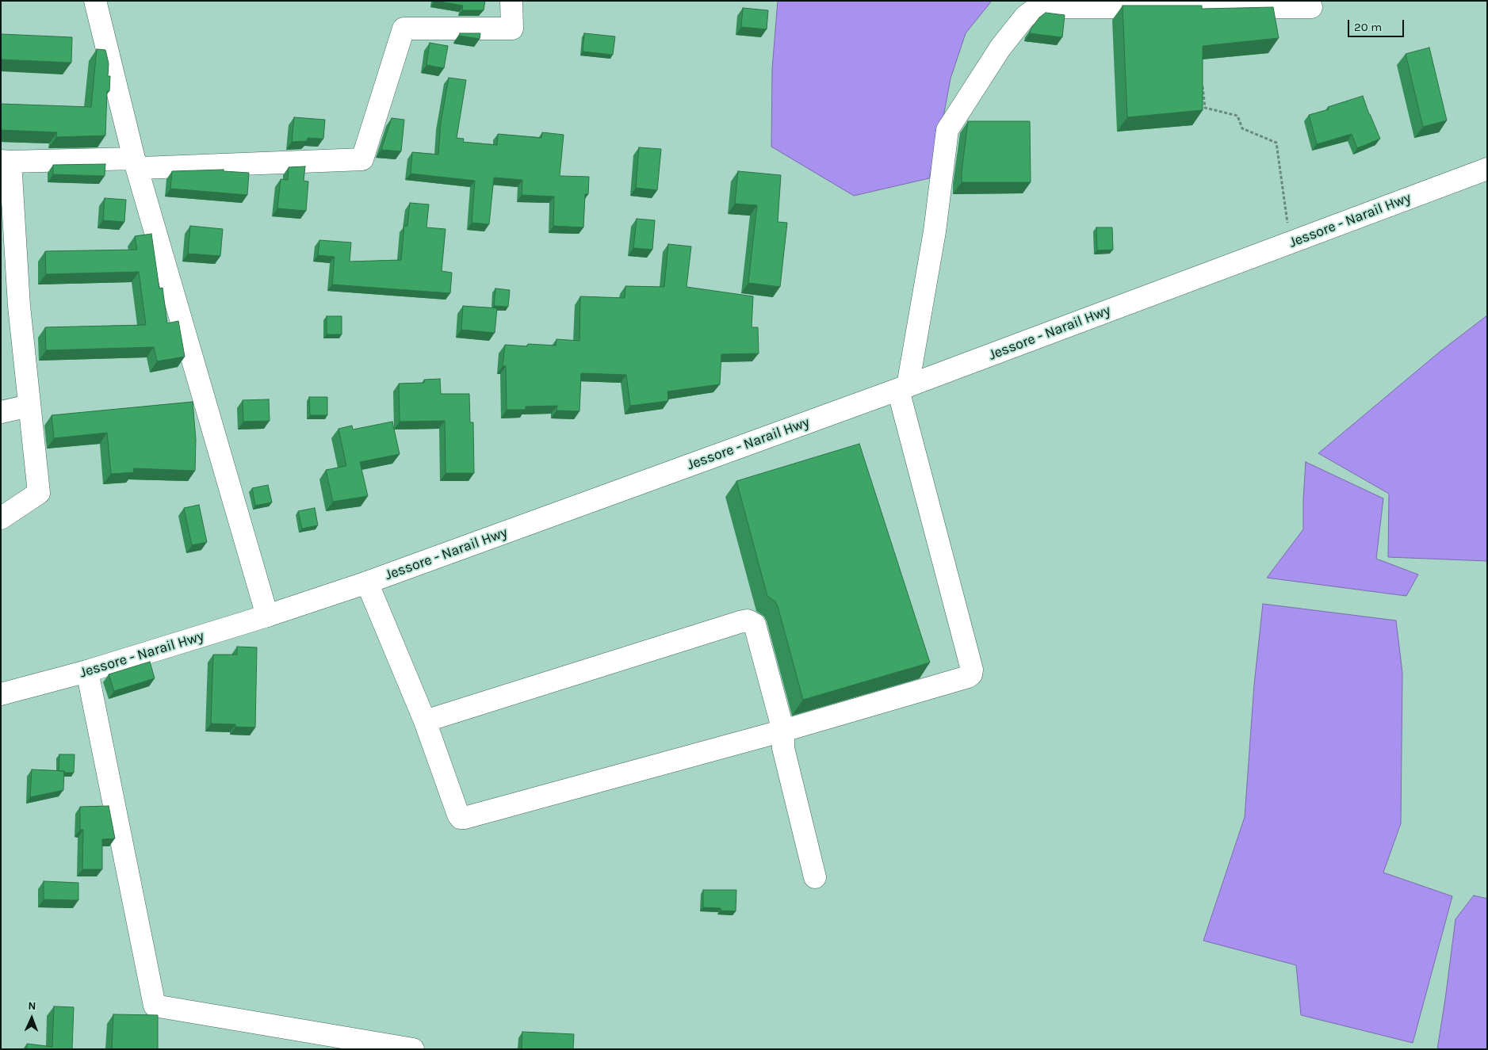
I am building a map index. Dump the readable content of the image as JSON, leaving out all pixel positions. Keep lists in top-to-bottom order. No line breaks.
{"streets":{"main road":["Jessore - Narail Hwy"]},"scale_bar":"20 m","north":"top"}
